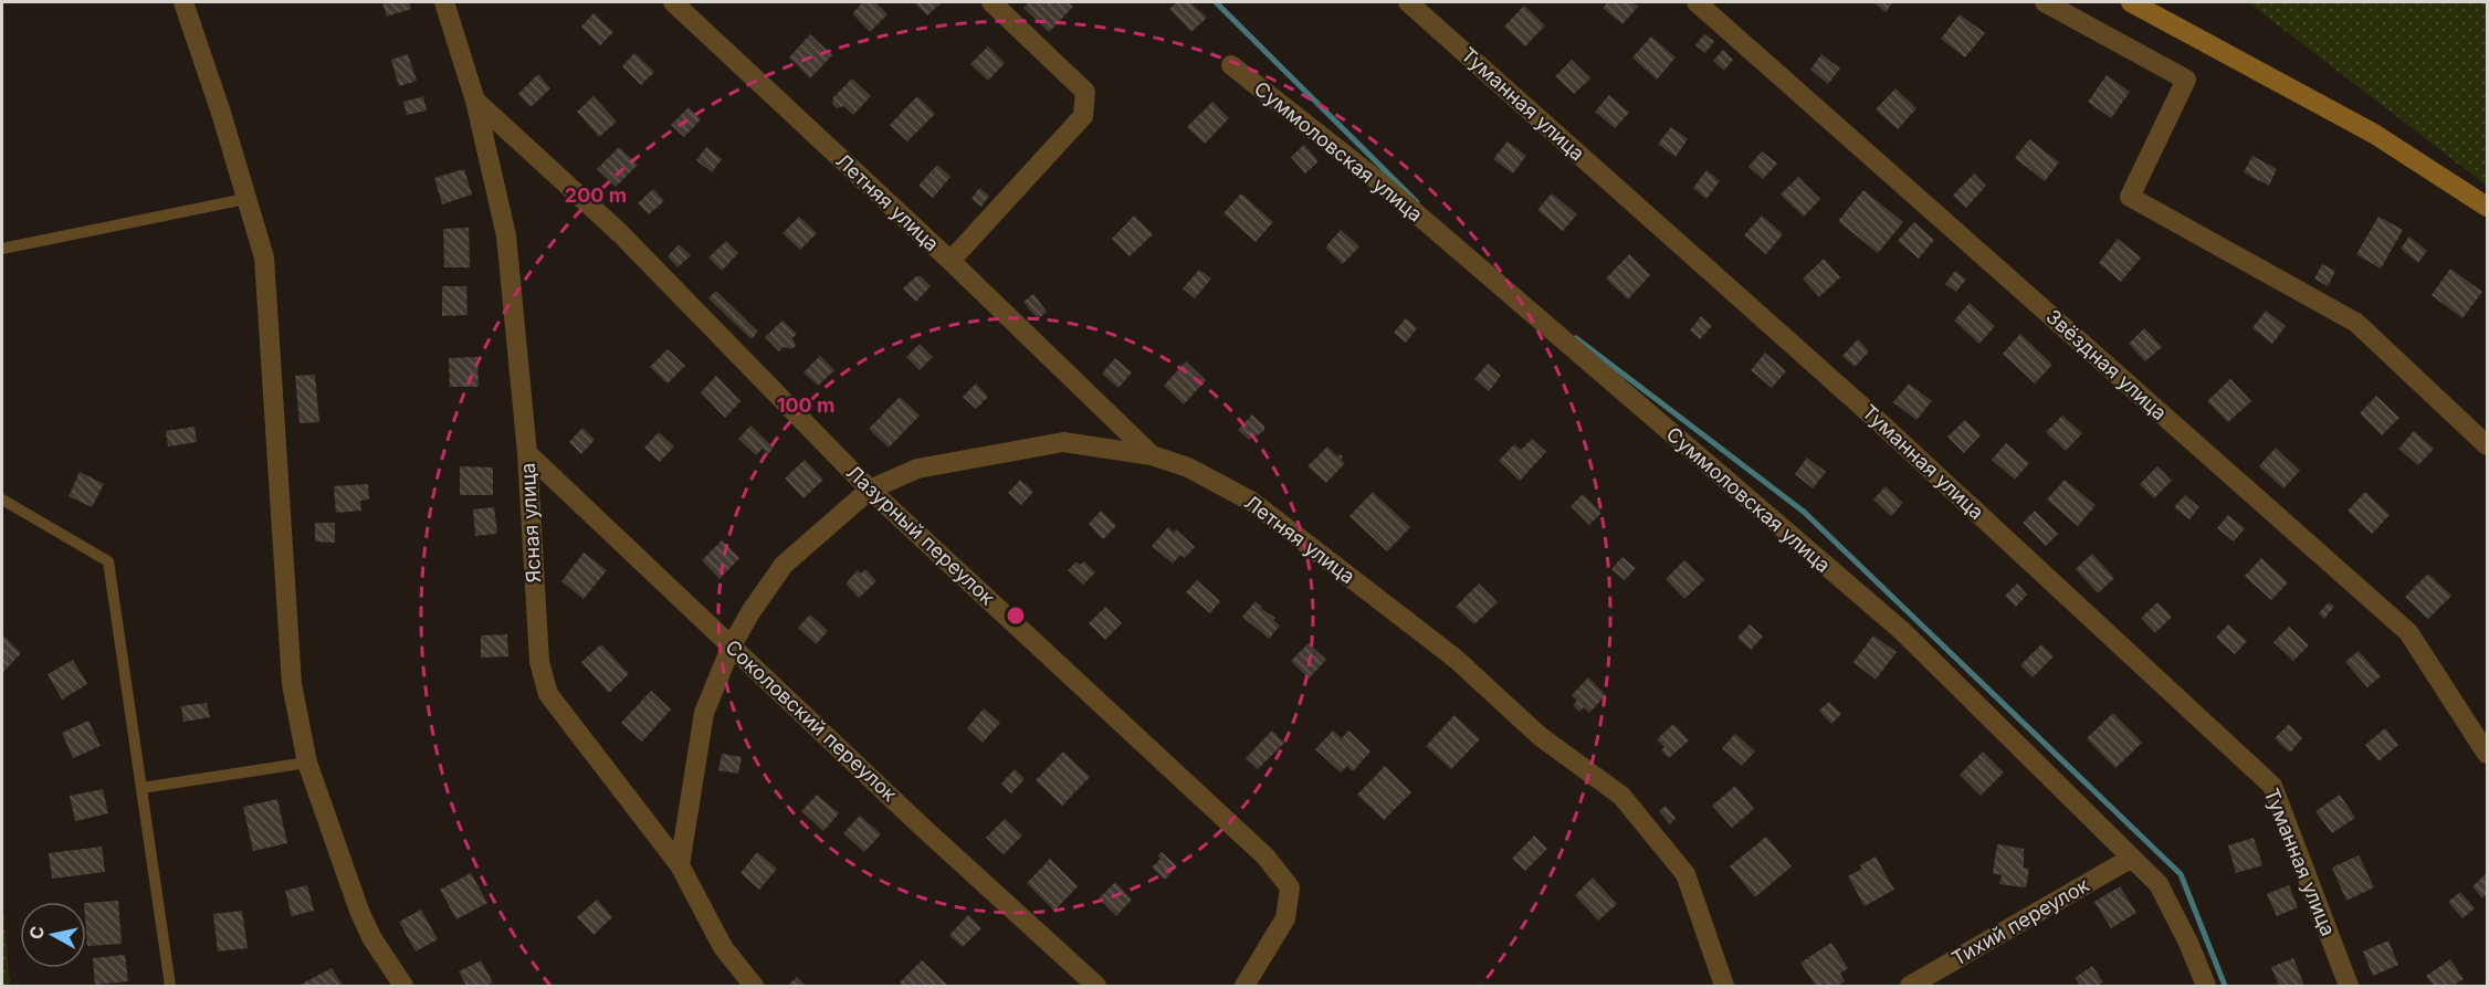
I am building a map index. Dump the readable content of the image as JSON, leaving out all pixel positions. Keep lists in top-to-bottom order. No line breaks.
{"streets":{"street":["Туманная улица","Суммоловская улица","Летняя улица","Звёздная улица","Ясная улица","Лазурный переулок","Соколовский переулок","Тихий переулок"]},"crossings":[["Суммоловская улица","Тихий переулок"],["Ясная улица","Лазурный переулок"],["Ясная улица","Соколовский переулок"]],"north":"left","rings":["200 m","100 m"]}
